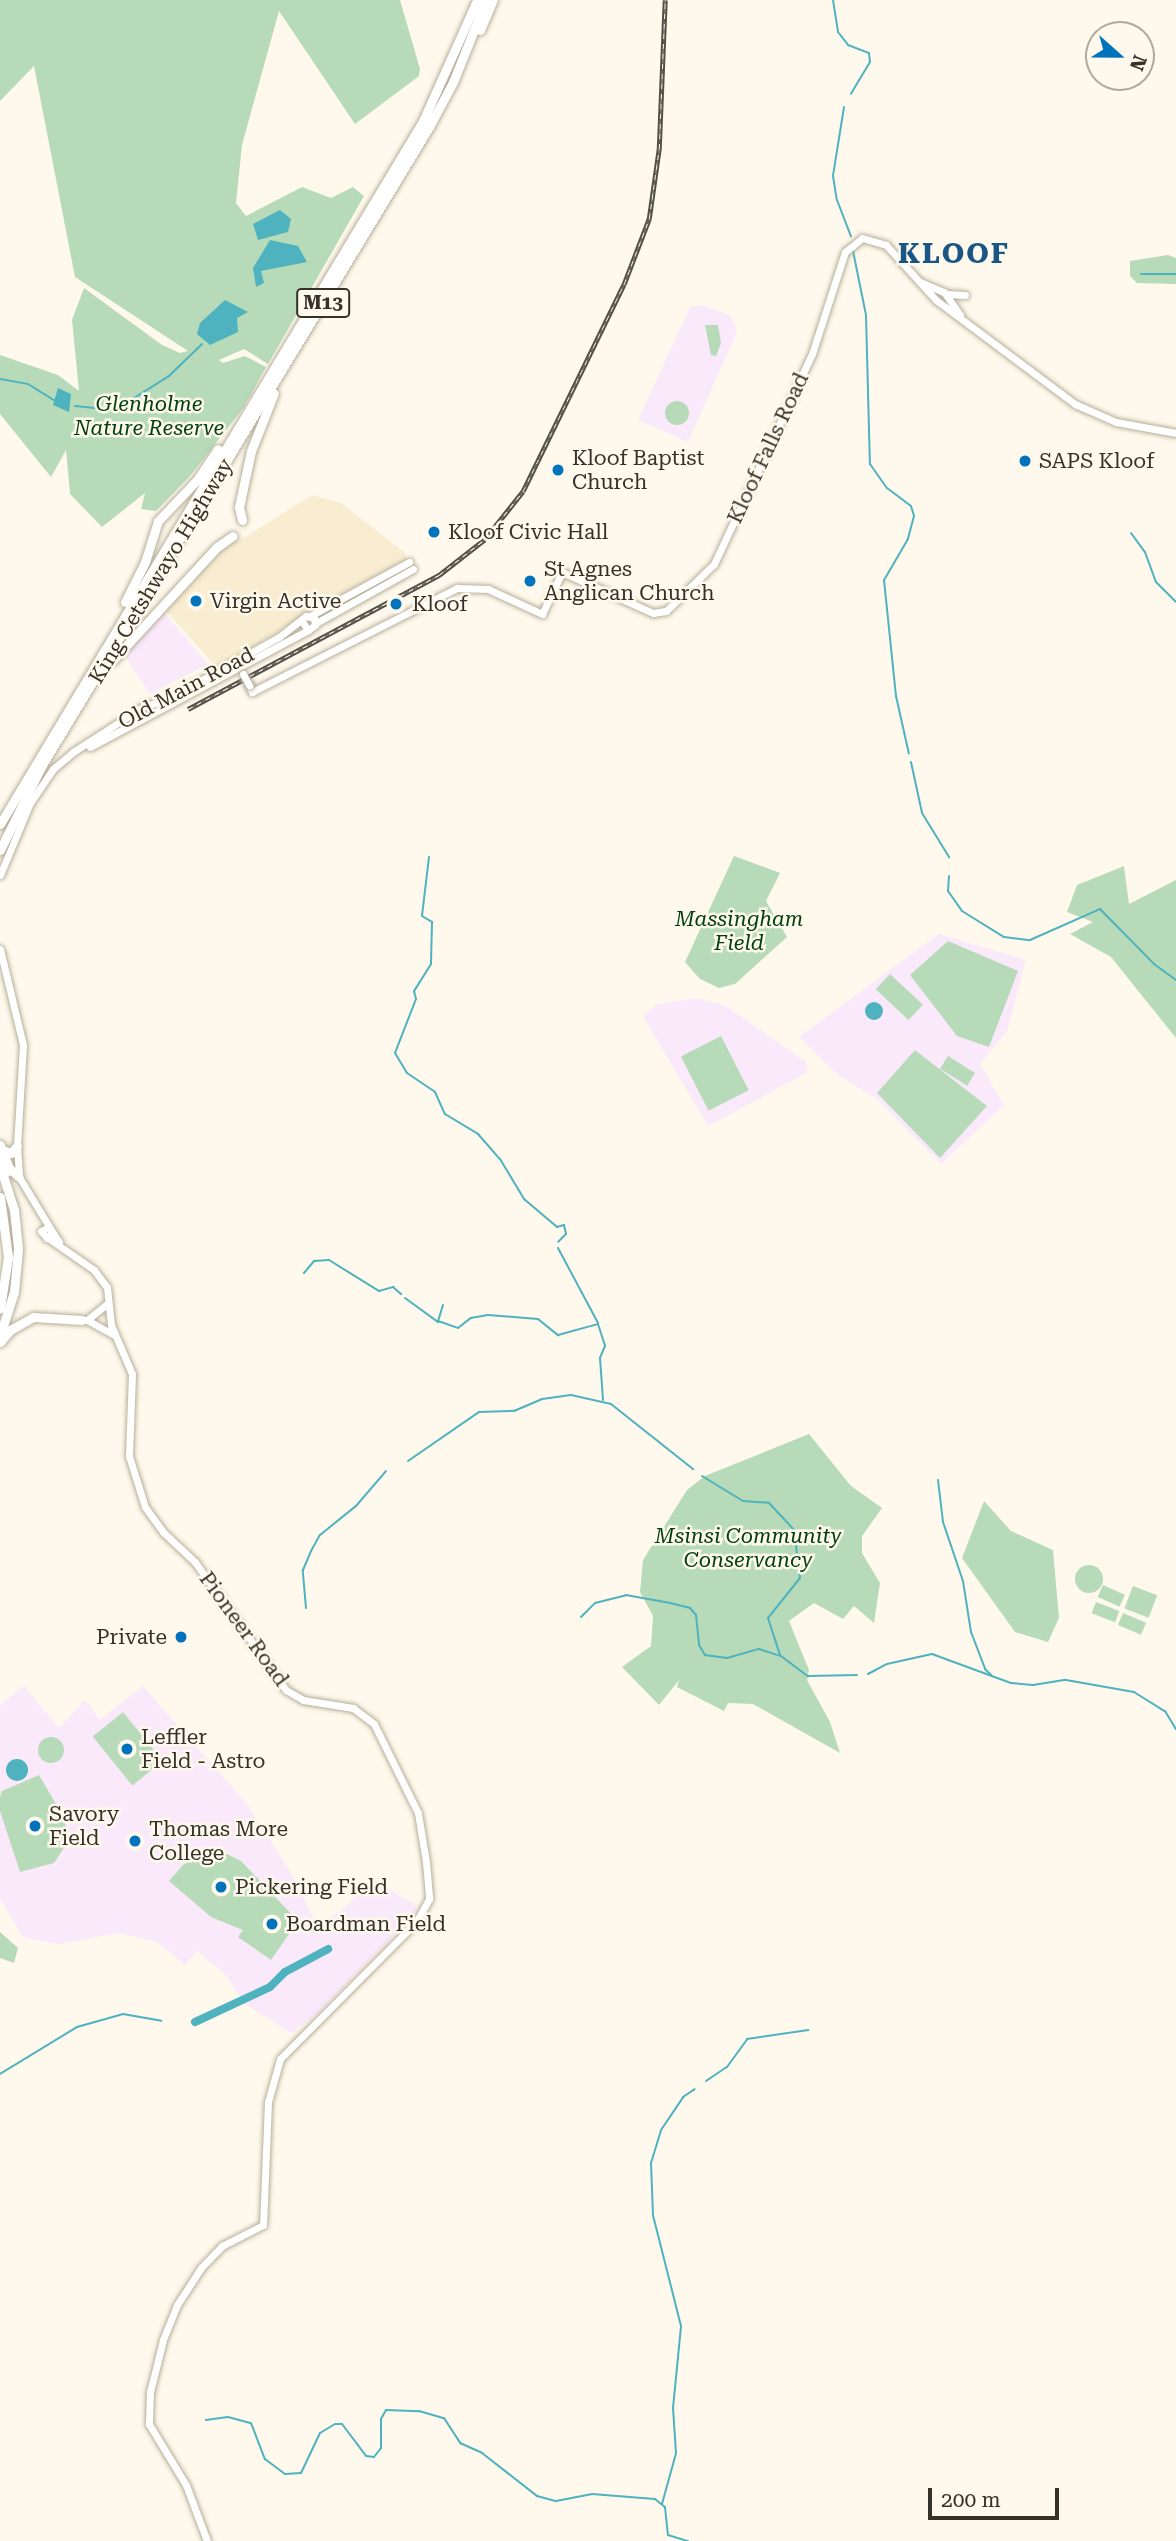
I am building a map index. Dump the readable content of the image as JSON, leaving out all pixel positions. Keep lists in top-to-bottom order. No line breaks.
{"streets":{"highway":["M13","King Cetshwayo Highway"],"main road":["Kloof Falls Road","Old Main Road","Pioneer Road"]},"districts":["KLOOF"],"parks":["Glenholme Nature Reserve","Massingham Field","Msinsi Community Conservancy"],"places":["SAPS Kloof","Kloof Baptist Church","Kloof Civic Hall","St Agnes Anglican Church","Virgin Active","Kloof","Private","Leffler Field - Astro","Savory Field","Thomas More College","Pickering Field","Boardman Field"],"scale_bar":"200 m","north":"right"}
